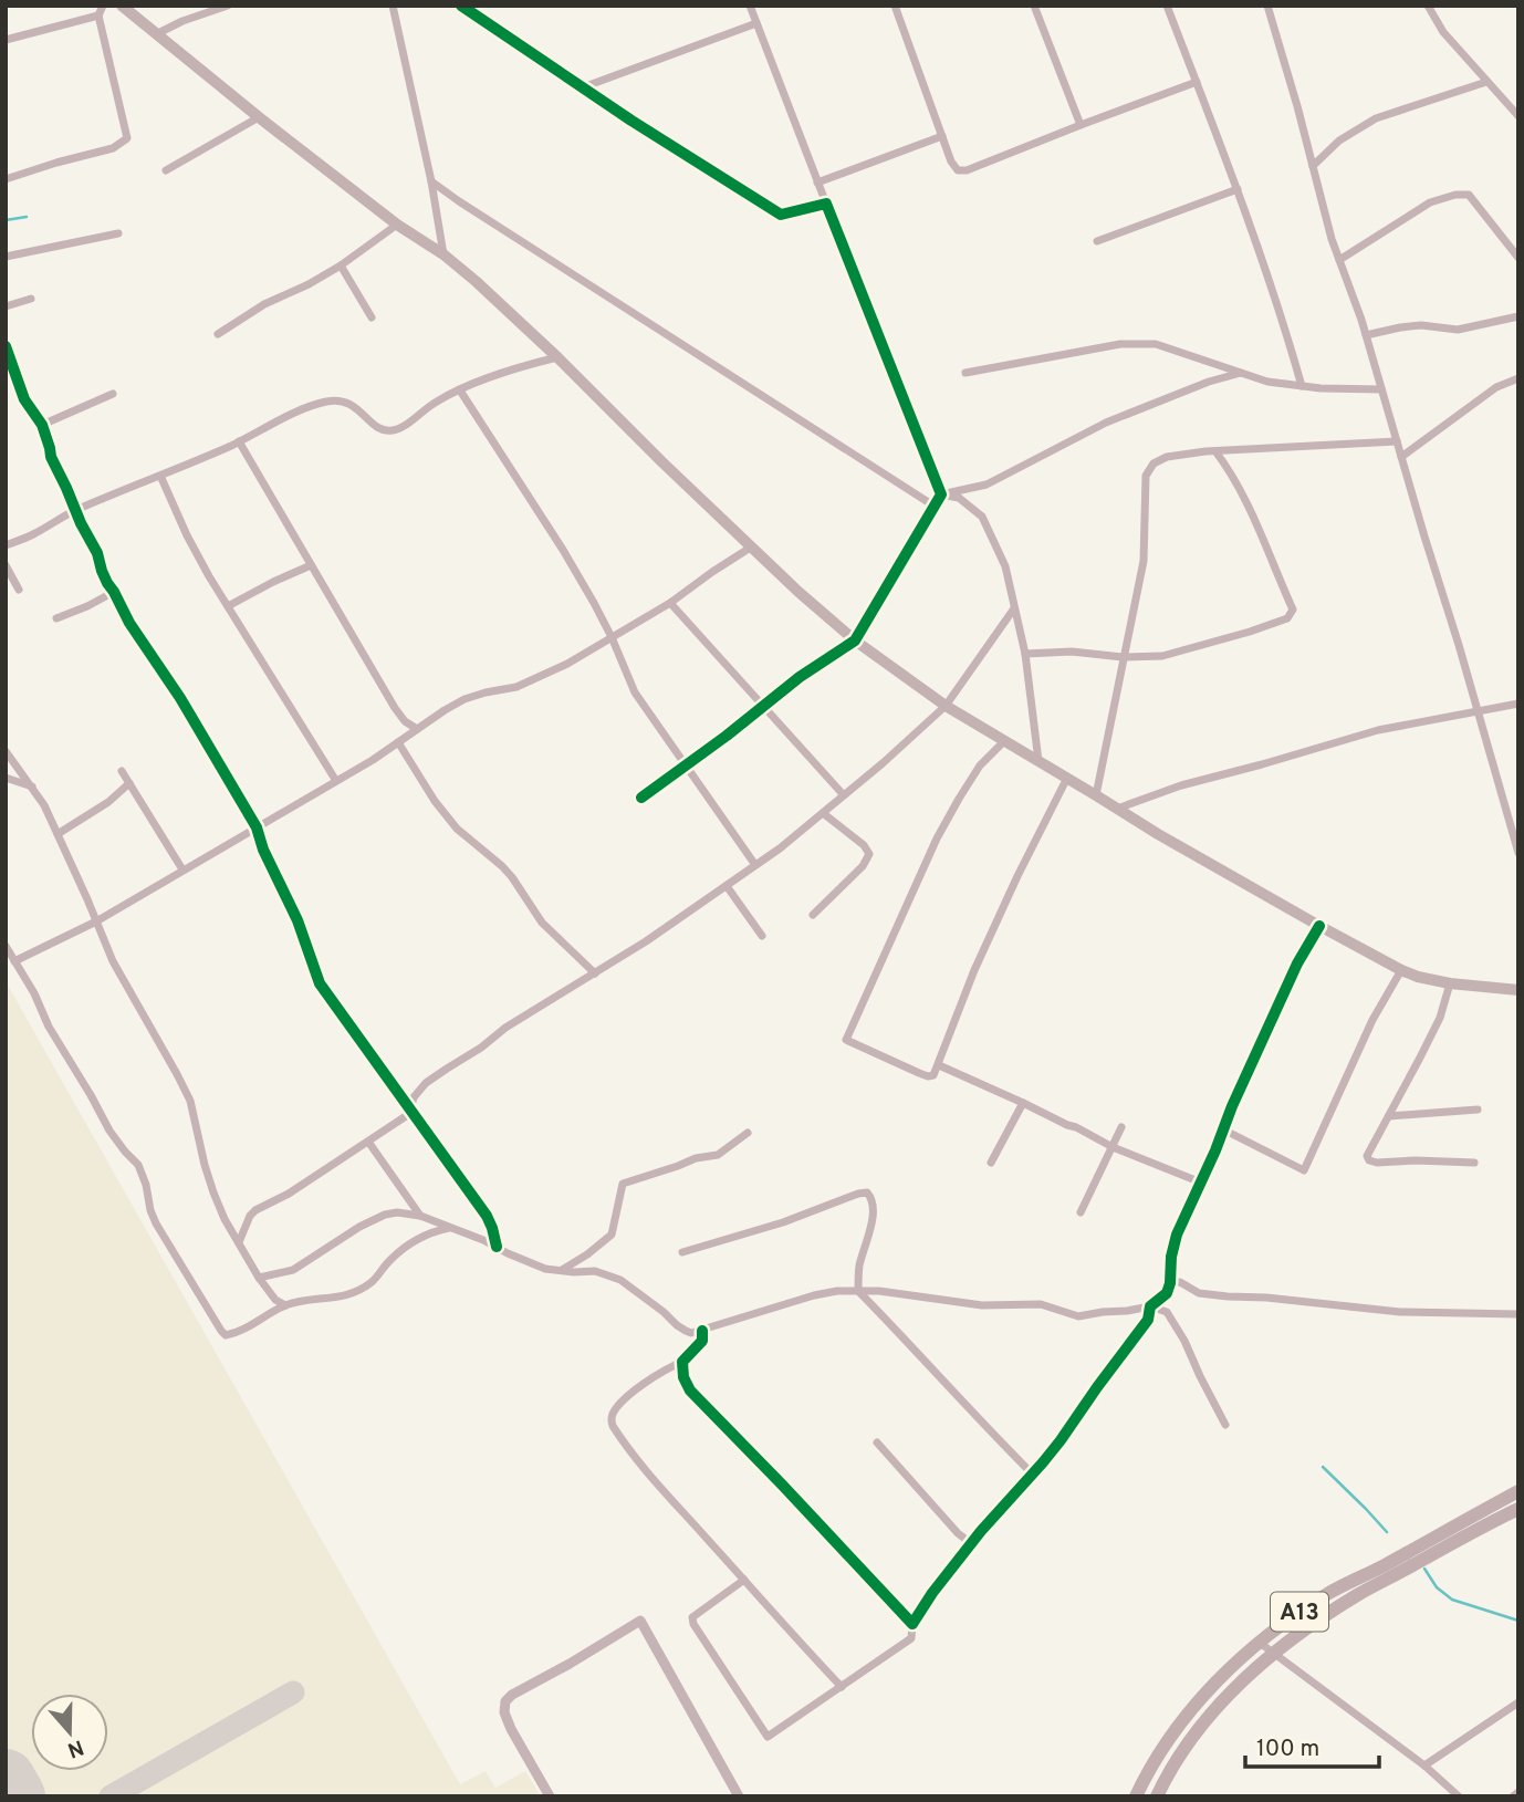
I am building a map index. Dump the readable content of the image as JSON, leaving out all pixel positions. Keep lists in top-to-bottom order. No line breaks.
{"streets":{"highway":["A13"]},"scale_bar":"100 m","north":"bottom"}
